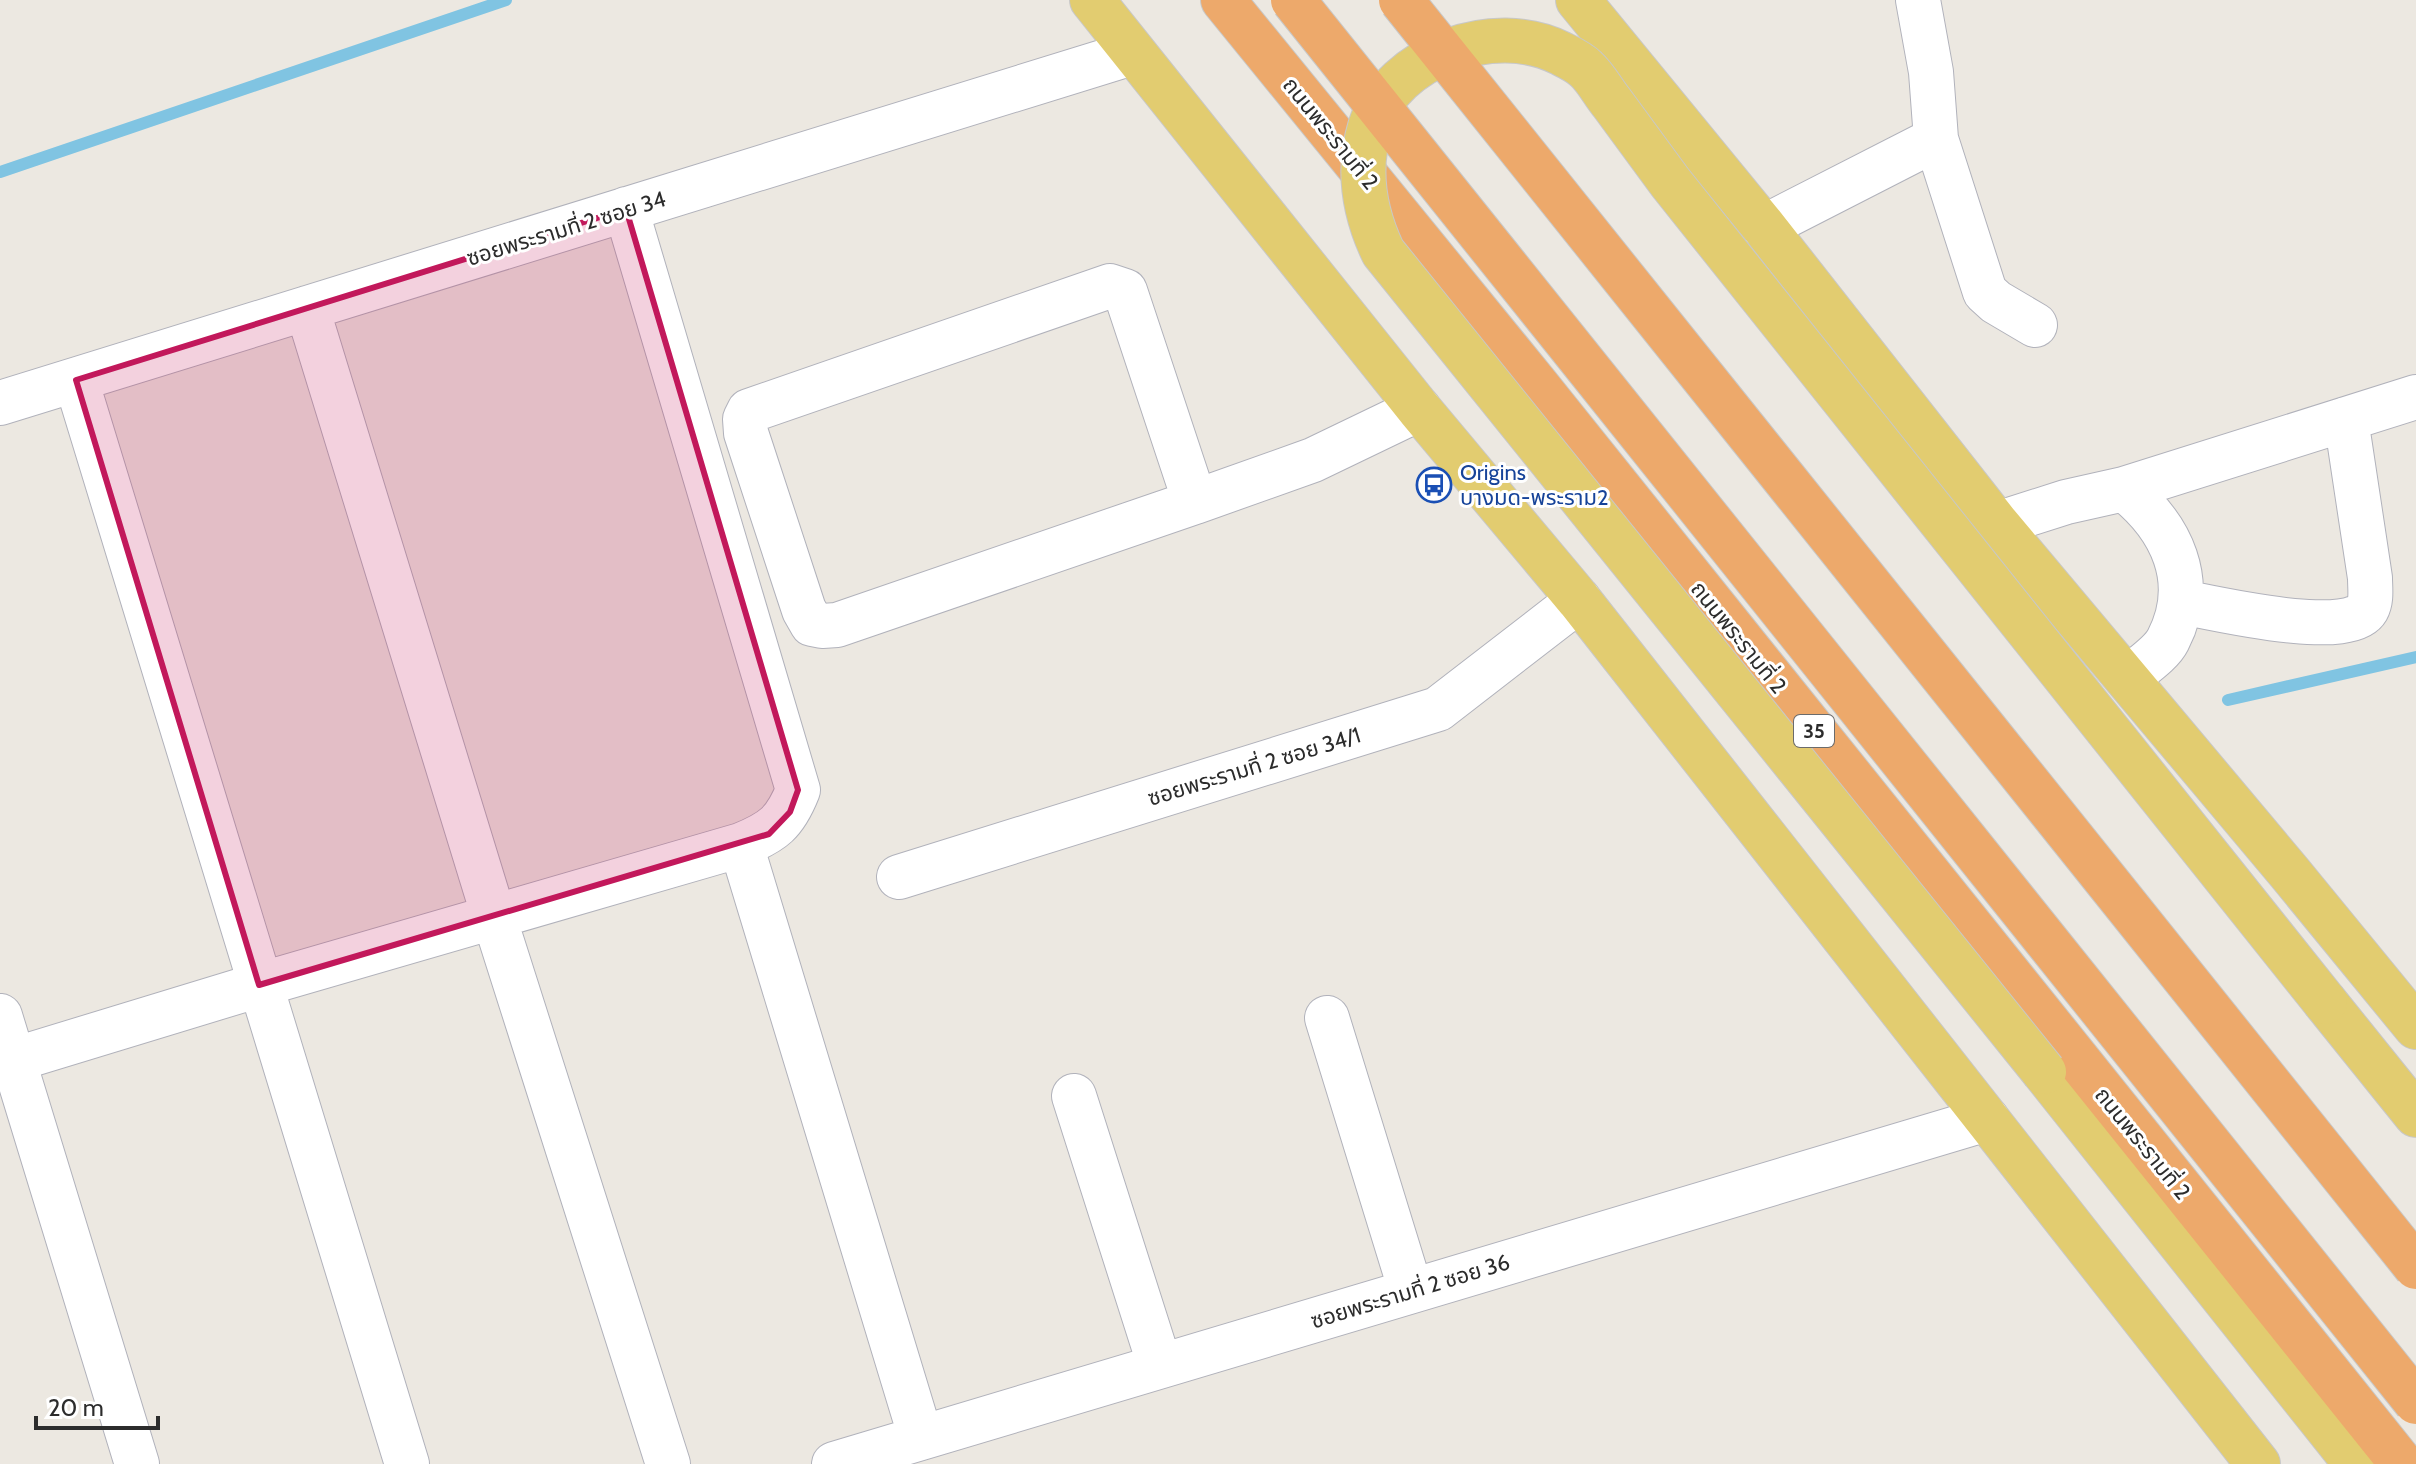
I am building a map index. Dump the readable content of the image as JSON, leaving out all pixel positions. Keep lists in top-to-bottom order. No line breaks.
{"streets":{"highway":["ถนนพระรามที่ 2","35"],"street":["ซอยพระรามที่ 2 ซอย 34","ซอยพระรามที่ 2 ซอย 34/1","ซอยพระรามที่ 2 ซอย 36"]},"places":{"bus stop":["Origins บางมด-พระราม2"]},"scale_bar":"20 m"}
